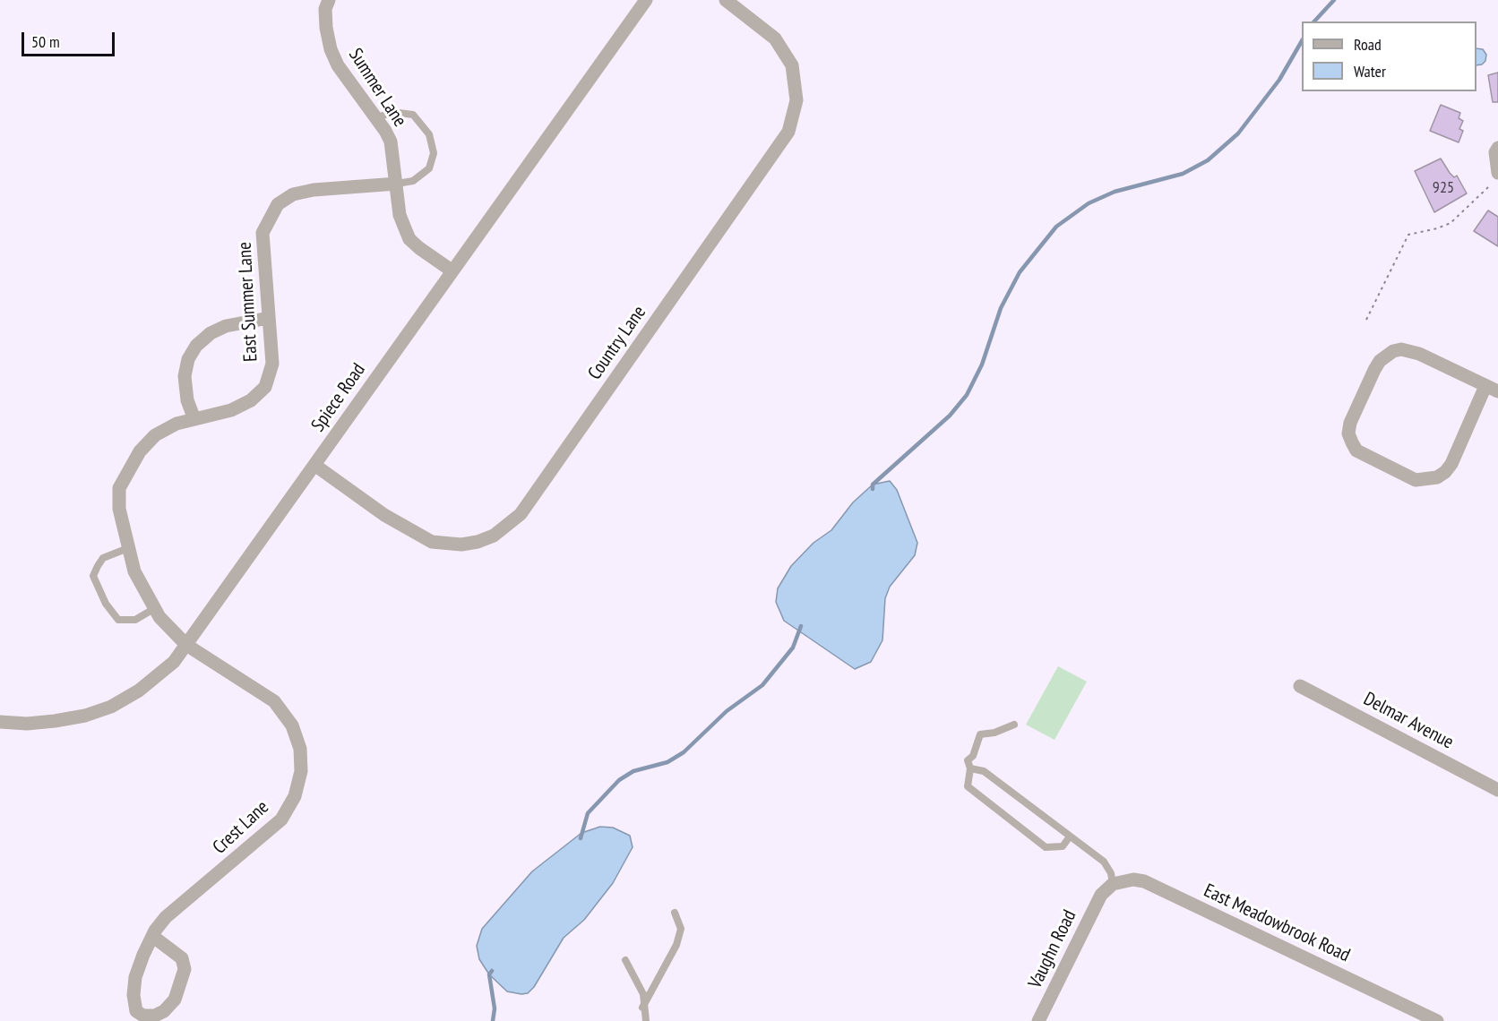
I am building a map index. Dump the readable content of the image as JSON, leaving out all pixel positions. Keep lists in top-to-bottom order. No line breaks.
{"streets":{"street":["Summer Lane","East Summer Lane","Country Lane","Spiece Road","Delmar Avenue","Crest Lane","East Meadowbrook Road","Vaughn Road"]},"crossings":[["Summer Lane","East Summer Lane"],["Summer Lane","Spiece Road"],["East Summer Lane","Spiece Road"],["East Summer Lane","Crest Lane"],["Country Lane","Spiece Road"],["Spiece Road","Crest Lane"],["East Meadowbrook Road","Vaughn Road"]],"house_numbers":["925"],"legend":["Road","Water"],"scale_bar":"50 m"}
